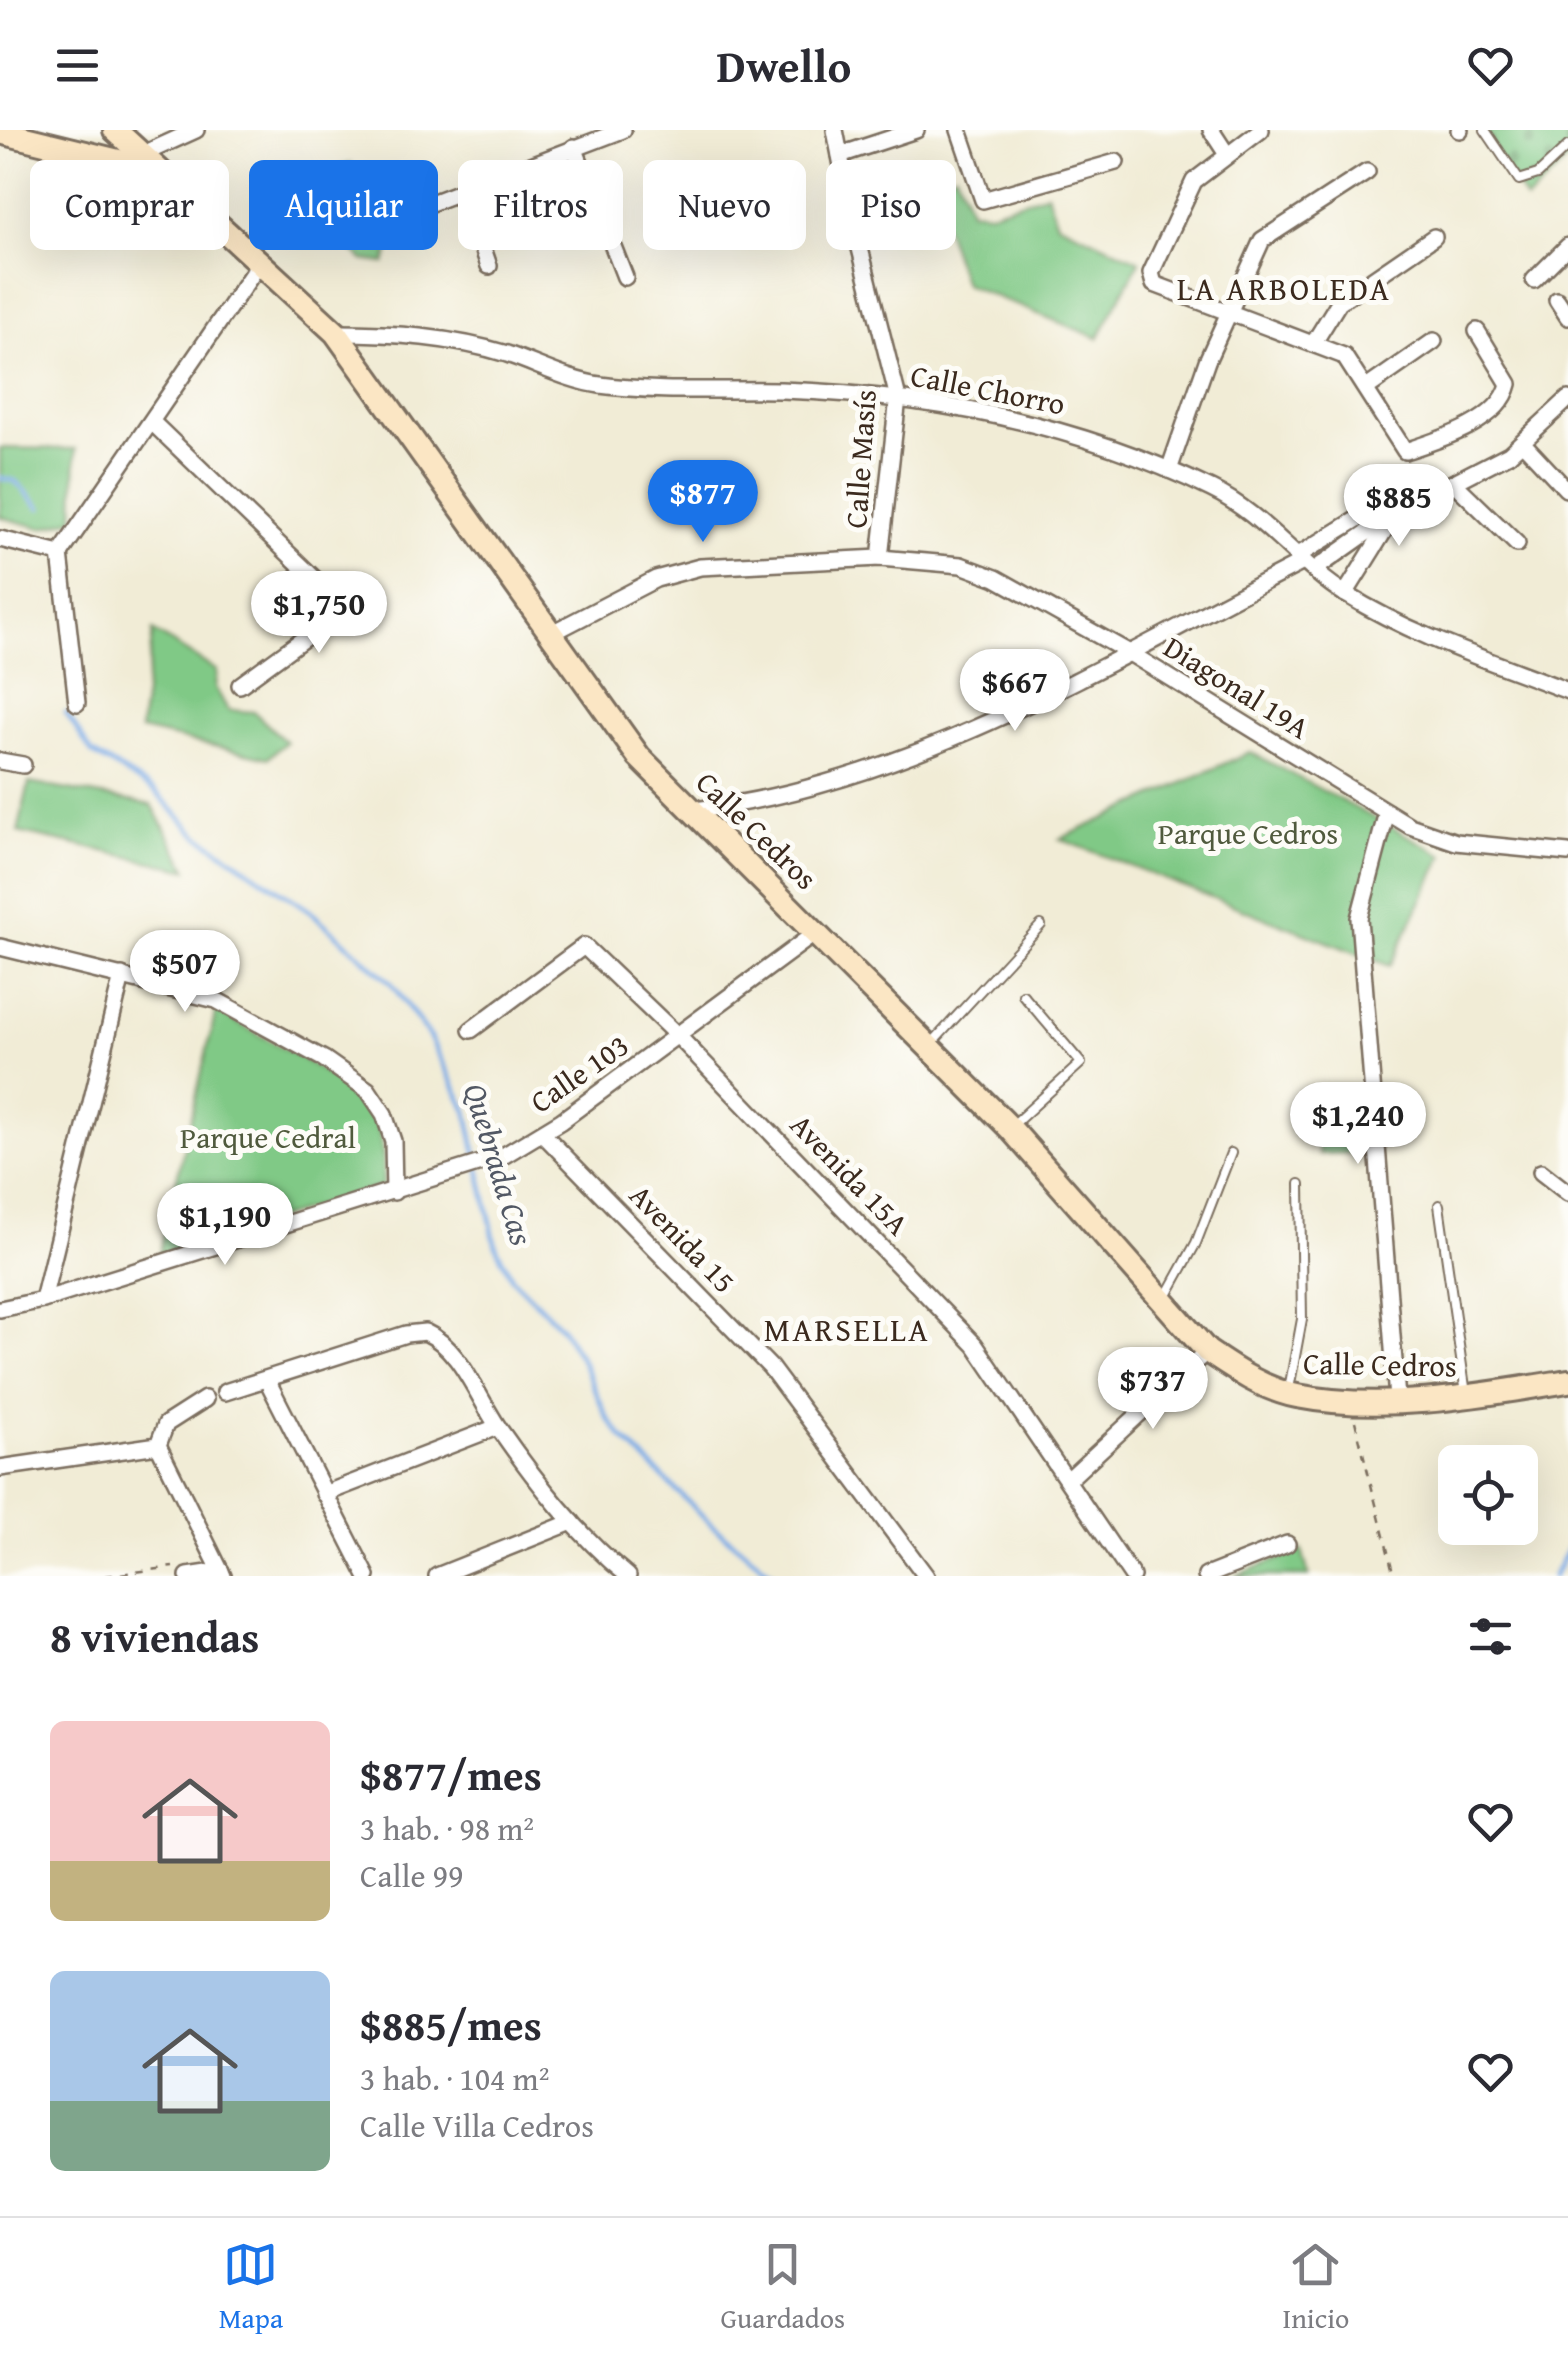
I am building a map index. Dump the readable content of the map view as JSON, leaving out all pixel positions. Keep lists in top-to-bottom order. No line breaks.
{"streets":{"street":["Calle Chorro","Calle Masís","Diagonal 19A","Calle Cedros","Calle 103","Avenida 15A","Avenida 15"]},"crossings":[["Calle Chorro","Calle Masís"],["Calle Chorro","Calle Cedros"],["Calle Masís","Diagonal 19A"],["Diagonal 19A","Calle Cedros"],["Calle Cedros","Calle 103"],["Calle 103","Avenida 15A"],["Calle 103","Avenida 15"]],"districts":["LA ARBOLEDA","MARSELLA"],"water":["Quebrada Cas"],"parks":["Parque Cedros","Parque Cedral"],"page":{"header":"Dwello","chip":["Comprar","Alquilar","Filtros","Nuevo","Piso"],"price":["$877","$885","$1,750","$667","$507","$1,240","$1,190","$737"],"heading":"8 viviendas","list":[{"name":"$877/mes","note":"3 hab. · 98 m² · Calle 99"},{"name":"$885/mes","note":"3 hab. · 104 m² · Calle Villa Cedros"}],"tabs":["Mapa","Guardados","Inicio"]}}
